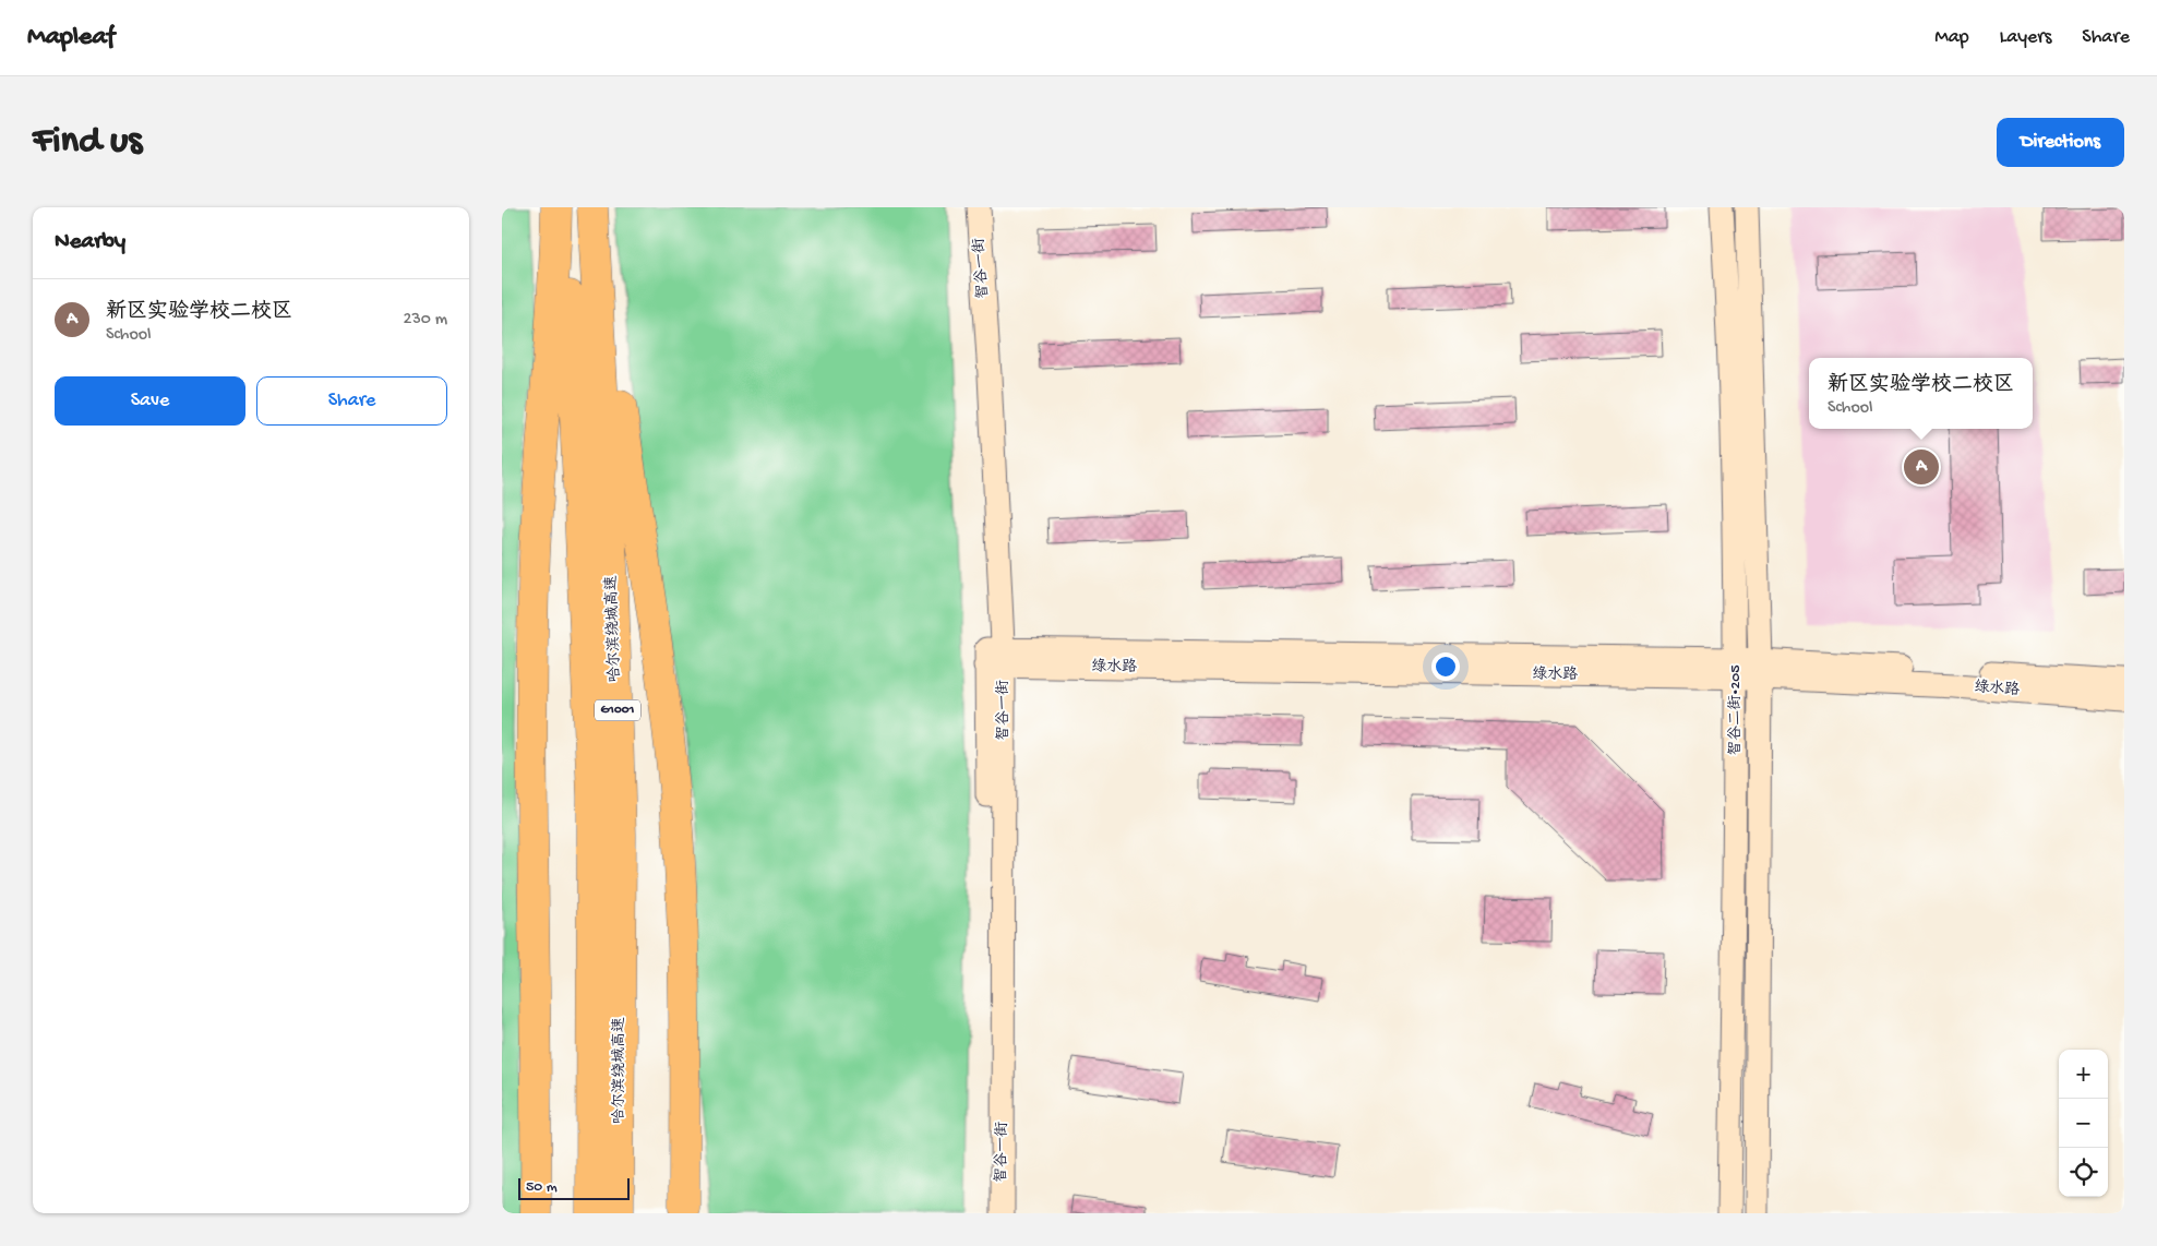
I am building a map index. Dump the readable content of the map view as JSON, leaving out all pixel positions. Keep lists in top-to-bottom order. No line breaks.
{"streets":{"highway":["哈尔滨绕城高速","G1001"],"main road":["智谷一街","绿水路","智谷二街•205"]},"crossings":[["智谷一街","绿水路"],["绿水路","智谷二街•205"]],"scale_bar":"50 m","page":{"header":"Mapleaf","nav":["Map","Layers","Share"],"buttons":["Directions",["Save","Share"]],"title":"Find us","heading":"Nearby","list":[{"mark":"A","name":"新区实验学校二校区","note":"School","value":"230 m"}],"popup":["新区实验学校二校区","School"],"pins":"A","map_buttons":["+","−"],"scale":"50 m"}}
